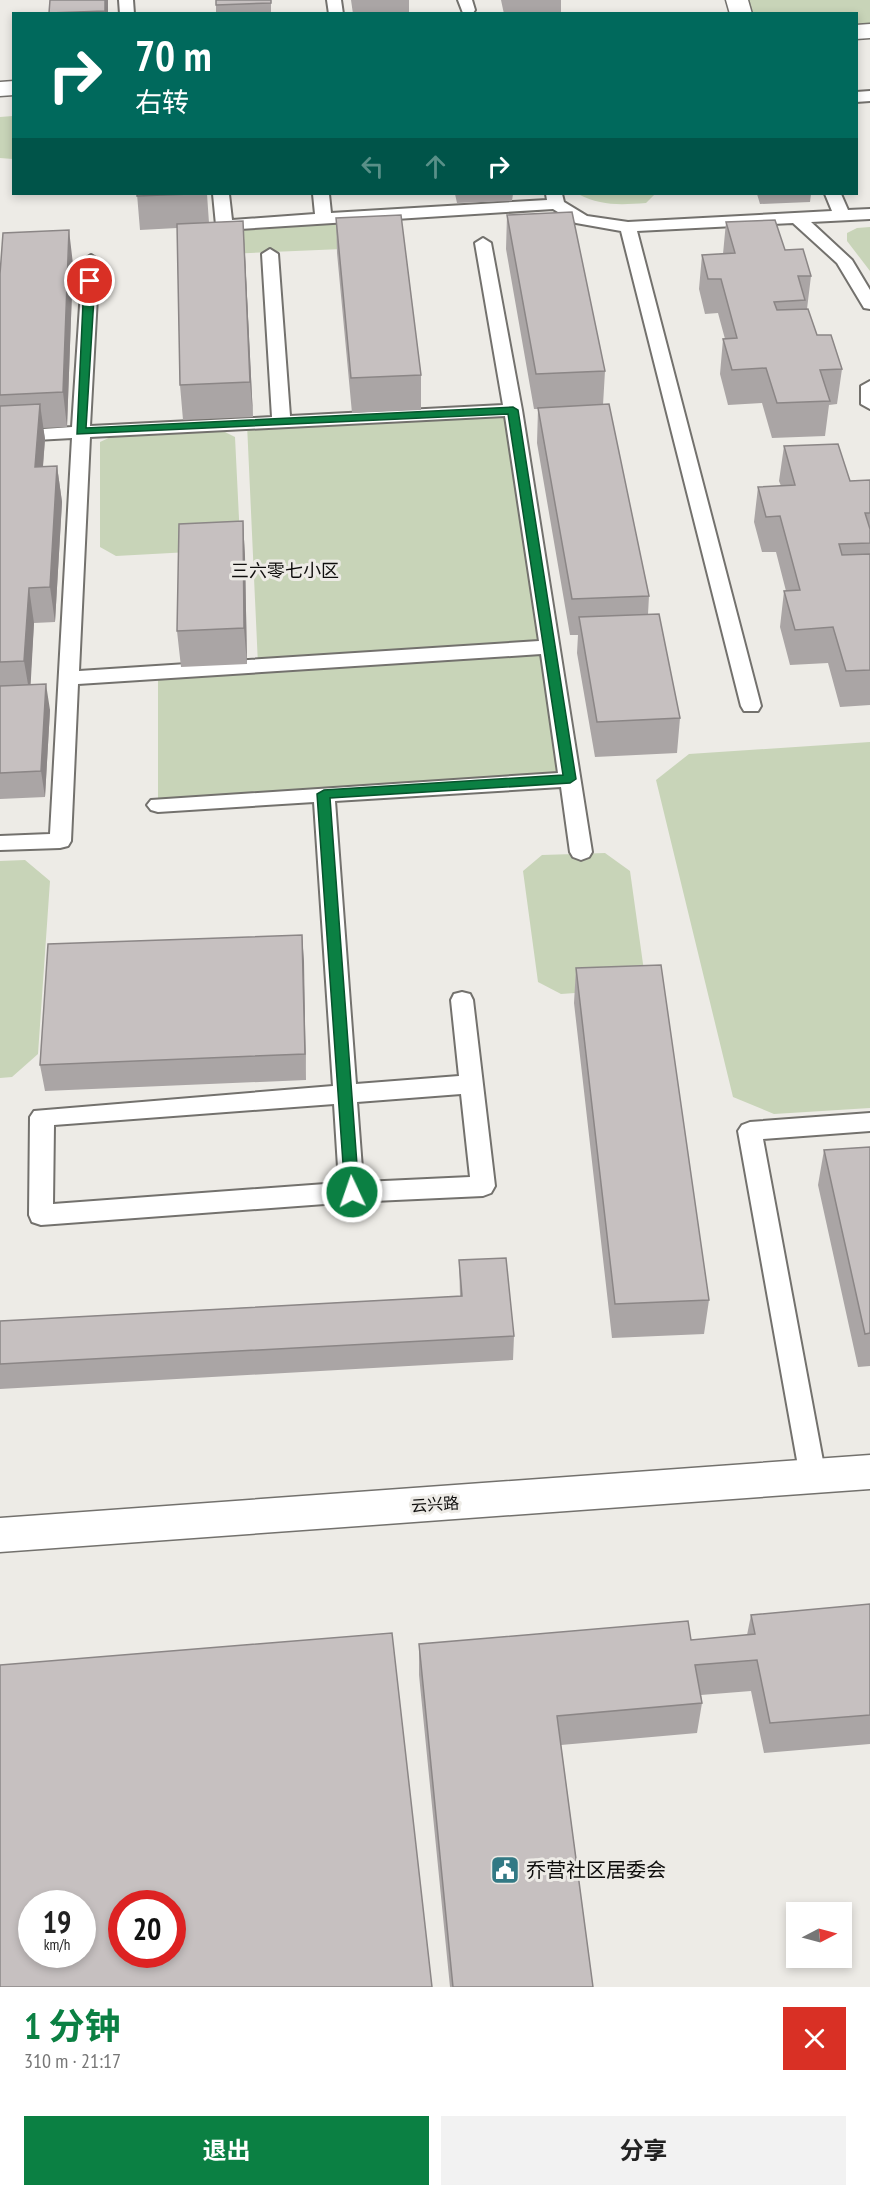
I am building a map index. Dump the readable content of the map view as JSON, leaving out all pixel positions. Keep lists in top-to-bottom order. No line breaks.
{"streets":{"main road":["云兴路"]},"districts":["三六零七小区"],"places":{"public building":["乔营社区居委会"]},"north":"right","page":{"turn":["70 m","右转"],"speed":"19 km/h","limit":"20","heading":["1 分钟","310 m · 21:17"],"buttons":["退出","分享"]}}
